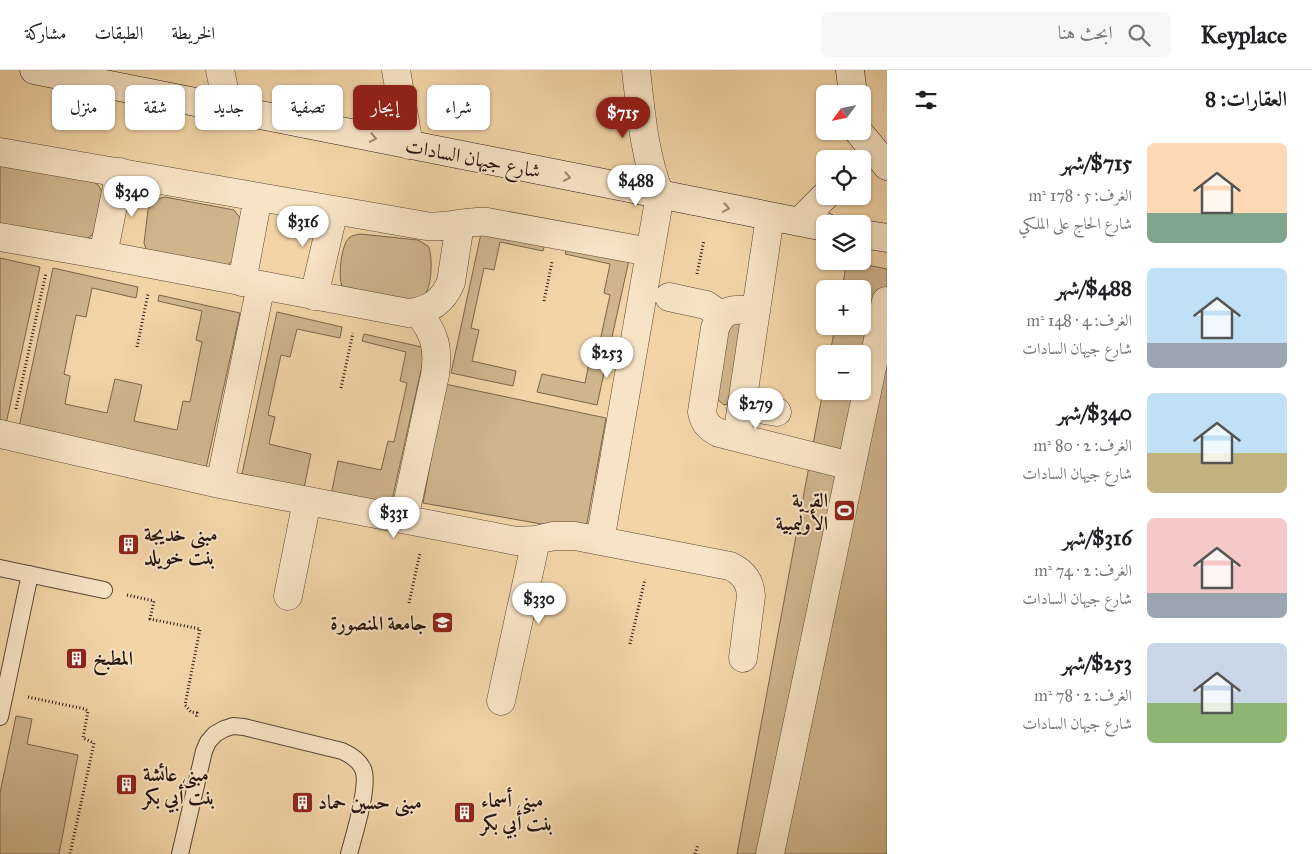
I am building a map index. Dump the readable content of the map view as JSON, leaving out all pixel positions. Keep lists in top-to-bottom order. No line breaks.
{"streets":{"street":["شارع جيهان السادات"]},"places":{"sports":["القرية الأوليمبية"],"building":["مبنى خديجة بنت خويلد","المطبخ","مبنى عائشة بنت أبي بكر","مبنى حسين حماد","مبنى أسماء بنت أبي بكر"],"school or university":["جامعة المنصورة"]},"north":"bottom left","page":{"header":"Keyplace","search":"ابحث هنا","nav":["الخريطة","الطبقات","مشاركة"],"heading":"العقارات: 8","map_buttons":["+","−"],"chip":["شراء","إيجار","تصفية","جديد","شقة","منزل"],"price":["$715","$488","$340","$316","$253","$279","$331","$330"],"list":[{"name":"$715/شهر","note":"الغرف: 5 · 178 m² · شارع الحاج على الملكي"},{"name":"$488/شهر","note":"الغرف: 4 · 148 m² · شارع جيهان السادات"},{"name":"$340/شهر","note":"الغرف: 2 · 80 m² · شارع جيهان السادات"},{"name":"$316/شهر","note":"الغرف: 2 · 74 m² · شارع جيهان السادات"},{"name":"$253/شهر","note":"الغرف: 2 · 78 m² · شارع جيهان السادات"}]}}
